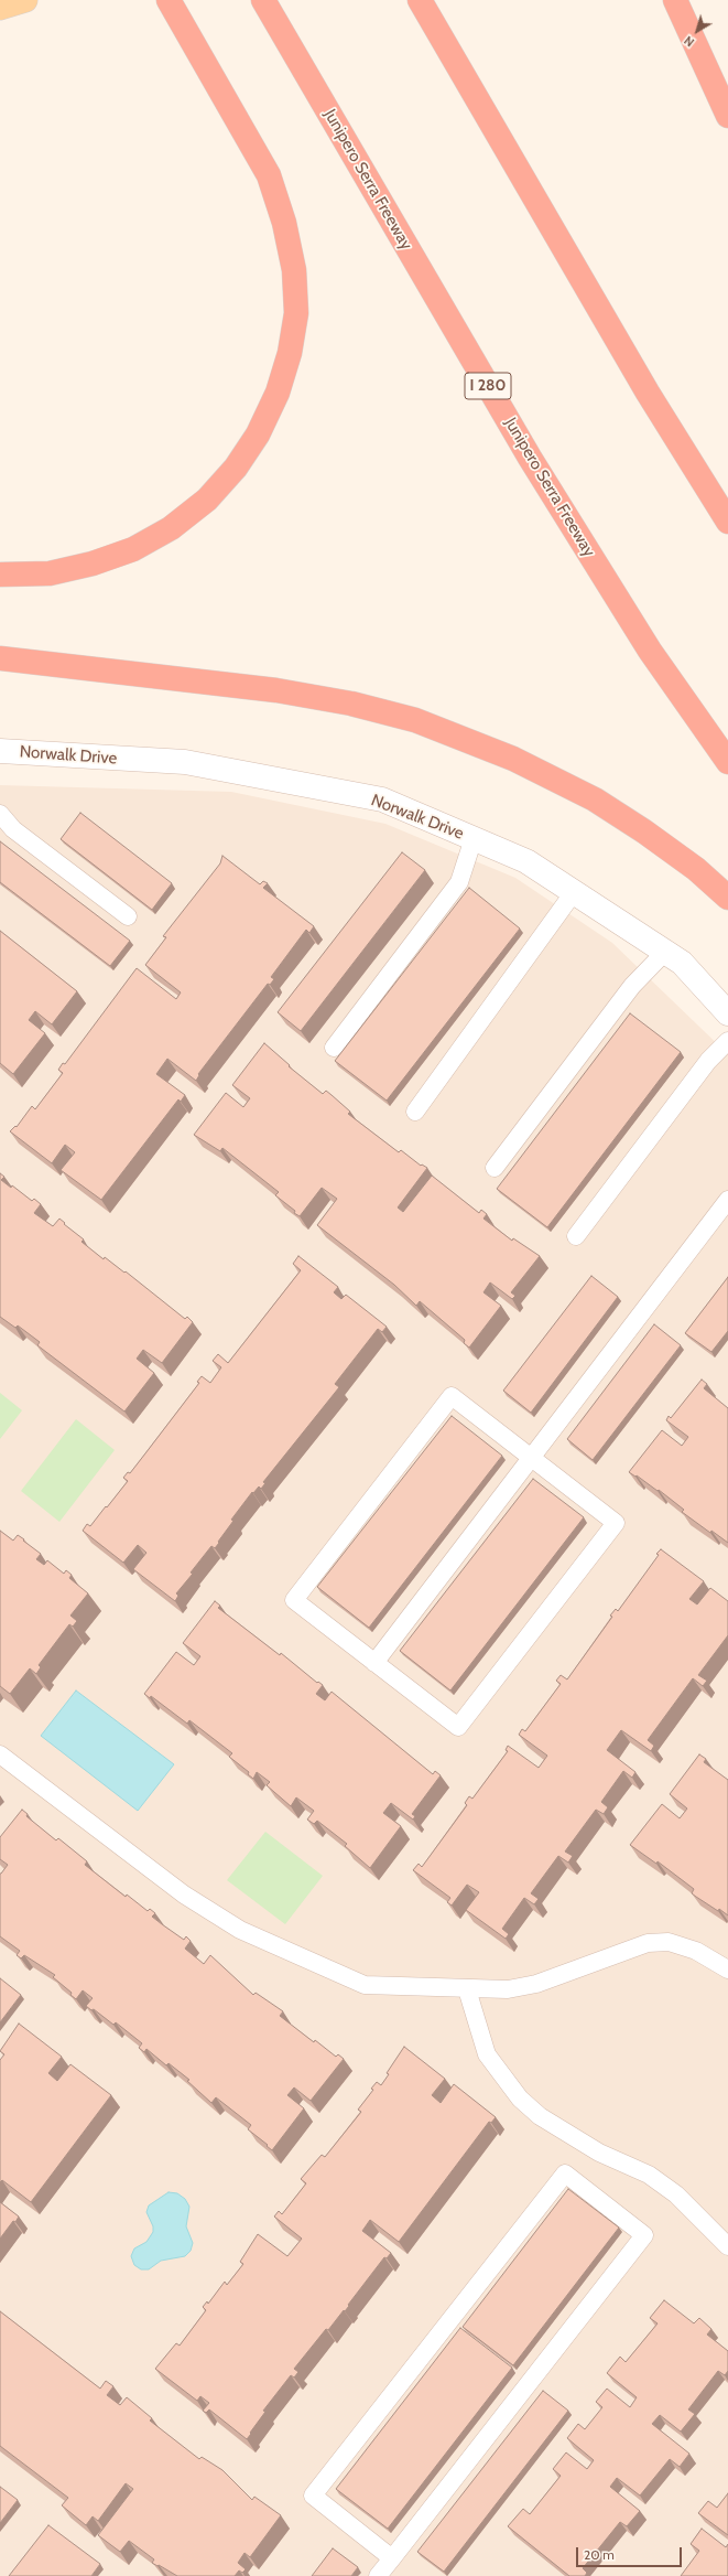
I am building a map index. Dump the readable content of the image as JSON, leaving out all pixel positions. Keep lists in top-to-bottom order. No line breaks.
{"streets":{"highway":["Junipero Serra Freeway","I 280"],"street":["Norwalk Drive"]},"scale_bar":"20 m","north":"bottom left"}
